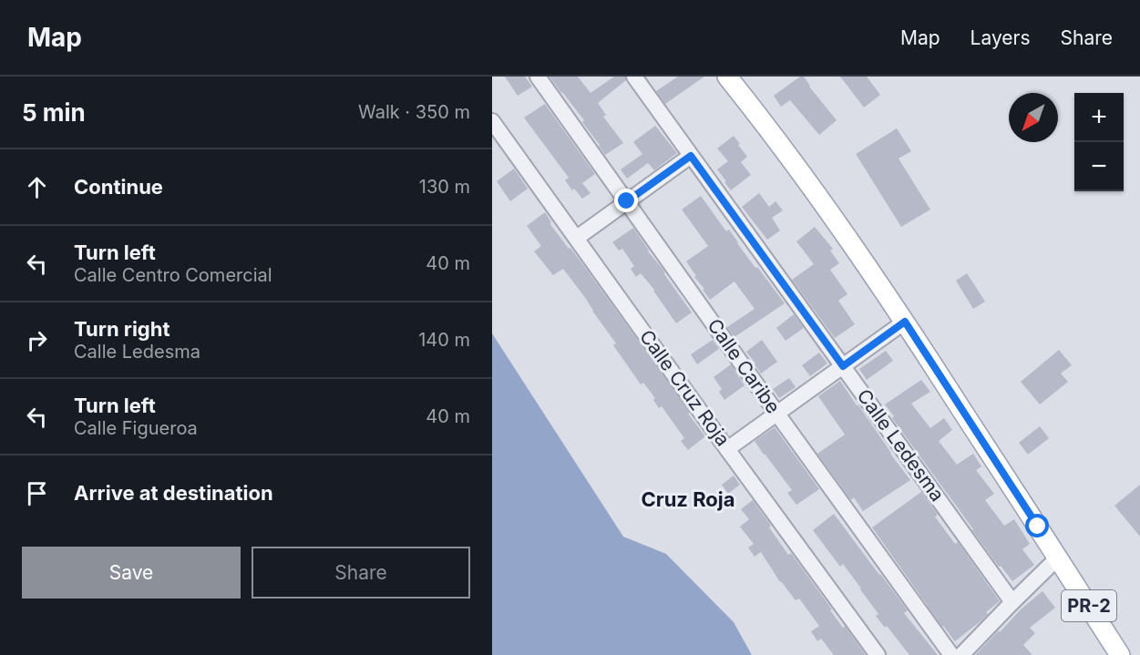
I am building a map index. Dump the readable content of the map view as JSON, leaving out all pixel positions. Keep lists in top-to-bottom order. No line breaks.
{"streets":{"main road":["PR-2"],"street":["Calle Caribe","Calle Cruz Roja","Calle Ledesma"]},"districts":["Cruz Roja"],"north":"bottom left","page":{"header":"Map","nav":["Map","Layers","Share"],"heading":["5 min","Walk · 350 m"],"map_buttons":["+","−"],"list":[["Continue","130 m"],["Turn left","Calle Centro Comercial","40 m"],["Turn right","Calle Ledesma","140 m"],["Turn left","Calle Figueroa","40 m"],"Arrive at destination"],"buttons":["Save","Share"]}}
